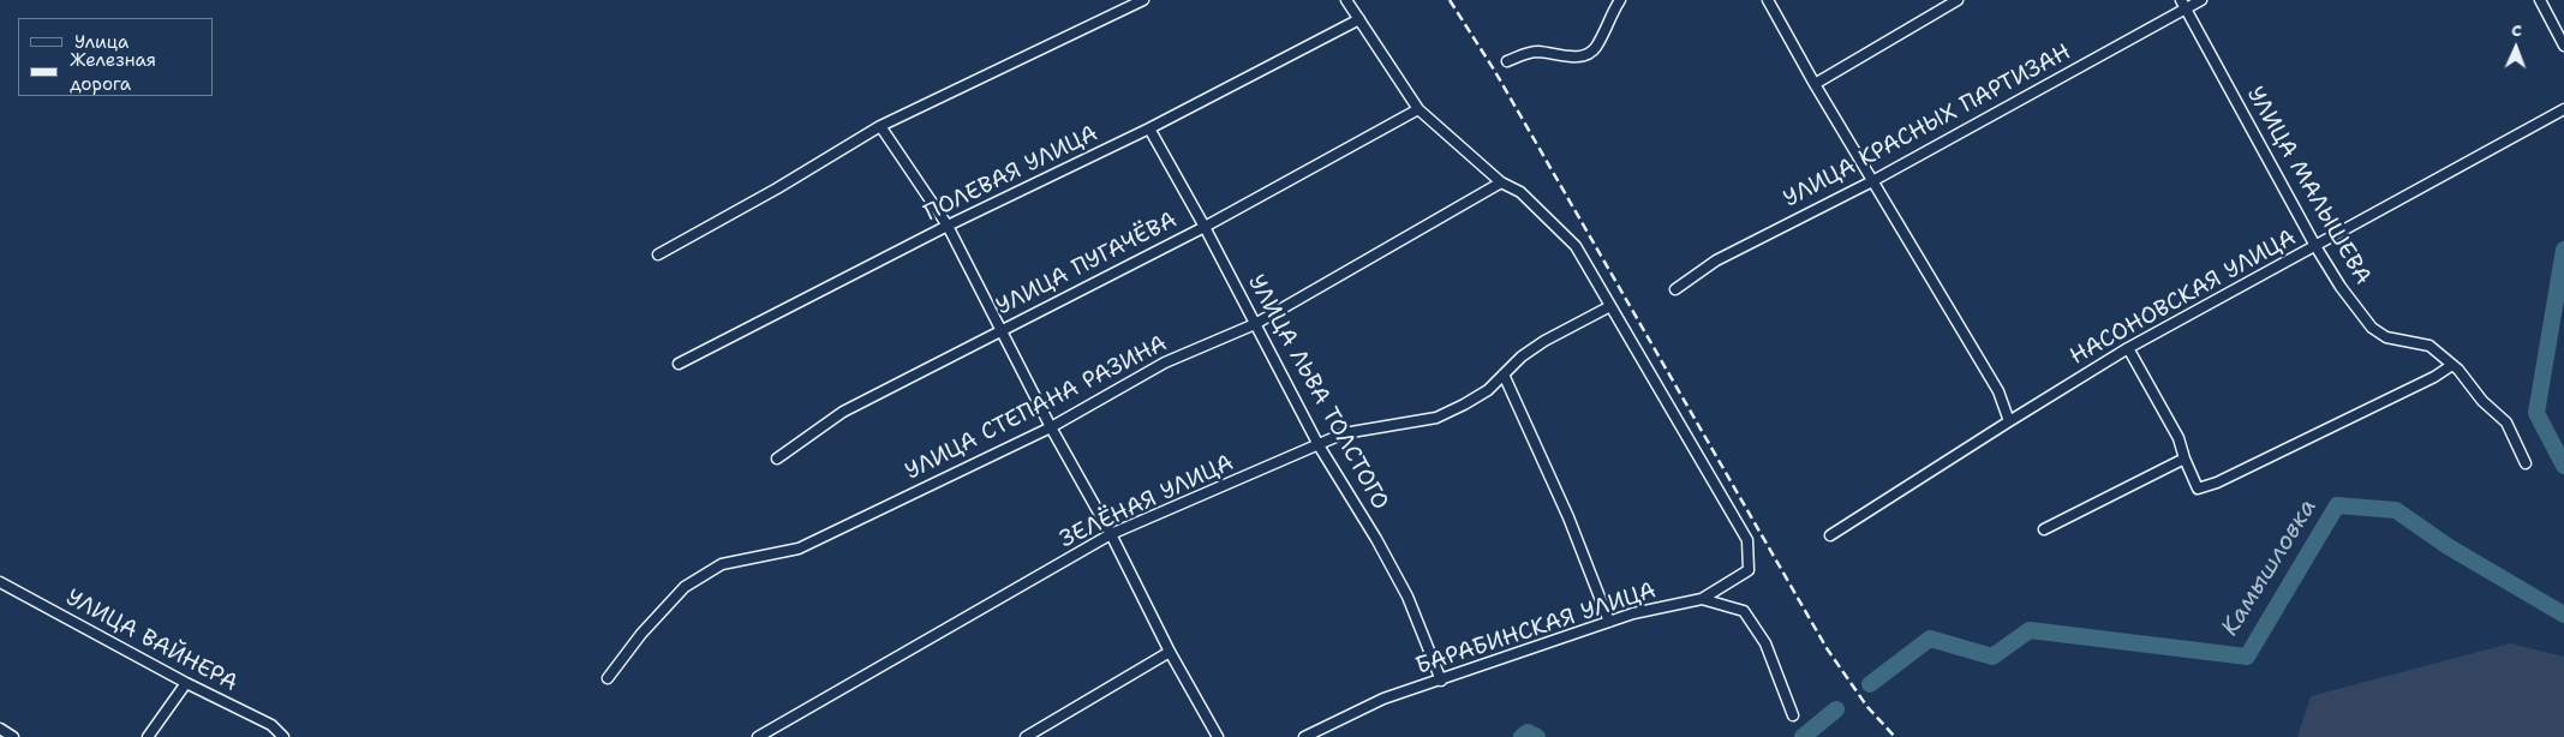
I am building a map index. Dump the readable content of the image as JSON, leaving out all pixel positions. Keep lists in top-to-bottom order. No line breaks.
{"streets":{"street":["УЛИЦА КРАСНЫХ ПАРТИЗАН","ПОЛЕВАЯ УЛИЦА","УЛИЦА МАЛЫШЕВА","УЛИЦА ПУГАЧЁВА","НАСОНОВСКАЯ УЛИЦА","УЛИЦА ЛЬВА ТОЛСТОГО","УЛИЦА СТЕПАНА РАЗИНА","ЗЕЛЁНАЯ УЛИЦА","БАРАБИНСКАЯ УЛИЦА","УЛИЦА ВАЙНЕРА"]},"crossings":[["УЛИЦА КРАСНЫХ ПАРТИЗАН","УЛИЦА МАЛЫШЕВА"],["ПОЛЕВАЯ УЛИЦА","УЛИЦА ЛЬВА ТОЛСТОГО"],["УЛИЦА МАЛЫШЕВА","НАСОНОВСКАЯ УЛИЦА"],["УЛИЦА ПУГАЧЁВА","УЛИЦА ЛЬВА ТОЛСТОГО"],["УЛИЦА ЛЬВА ТОЛСТОГО","УЛИЦА СТЕПАНА РАЗИНА"],["УЛИЦА ЛЬВА ТОЛСТОГО","ЗЕЛЁНАЯ УЛИЦА"],["УЛИЦА ЛЬВА ТОЛСТОГО","БАРАБИНСКАЯ УЛИЦА"]],"water":["Камышловка"],"legend":["Улица","Железная дорога"],"north":"top"}
